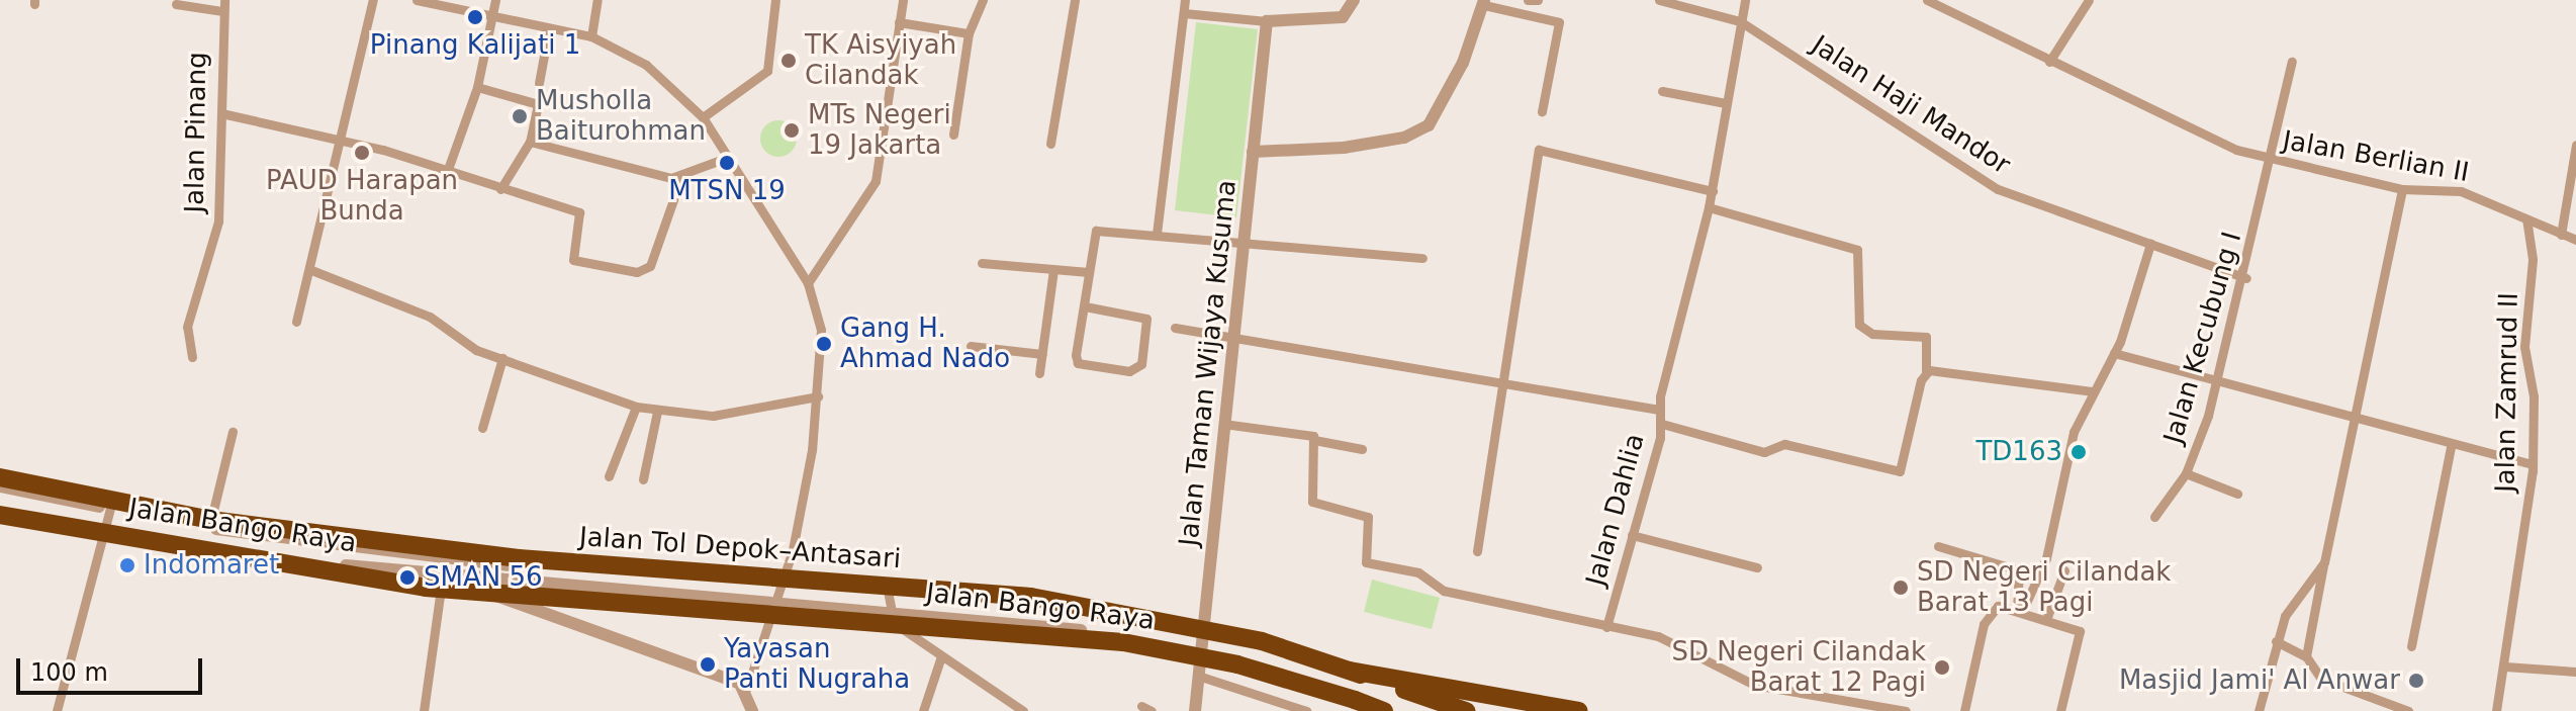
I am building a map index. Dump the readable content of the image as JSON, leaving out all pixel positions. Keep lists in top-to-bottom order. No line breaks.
{"streets":{"highway":["Jalan Tol Depok–Antasari"],"street":["Jalan Haji Mandor","Jalan Pinang","Jalan Berlian II","Jalan Kecubung I","Jalan Taman Wijaya Kusuma","Jalan Zamrud II","Jalan Dahlia","Jalan Bango Raya"]},"crossings":[["Jalan Haji Mandor","Jalan Kecubung I"],["Jalan Haji Mandor","Jalan Dahlia"],["Jalan Berlian II","Jalan Kecubung I"],["Jalan Berlian II","Jalan Zamrud II"],["Jalan Taman Wijaya Kusuma","Jalan Bango Raya"]],"places":["Pinang Kalijati 1","TK Aisyiyah Cilandak","Musholla Baiturohman","MTs Negeri 19 Jakarta","PAUD Harapan Bunda","MTSN 19","Gang H. Ahmad Nado","TD163","Indomaret","SMAN 56","SD Negeri Cilandak Barat 13 Pagi","Yayasan Panti Nugraha","SD Negeri Cilandak Barat 12 Pagi","Masjid Jami' Al Anwar"],"scale_bar":"100 m"}
